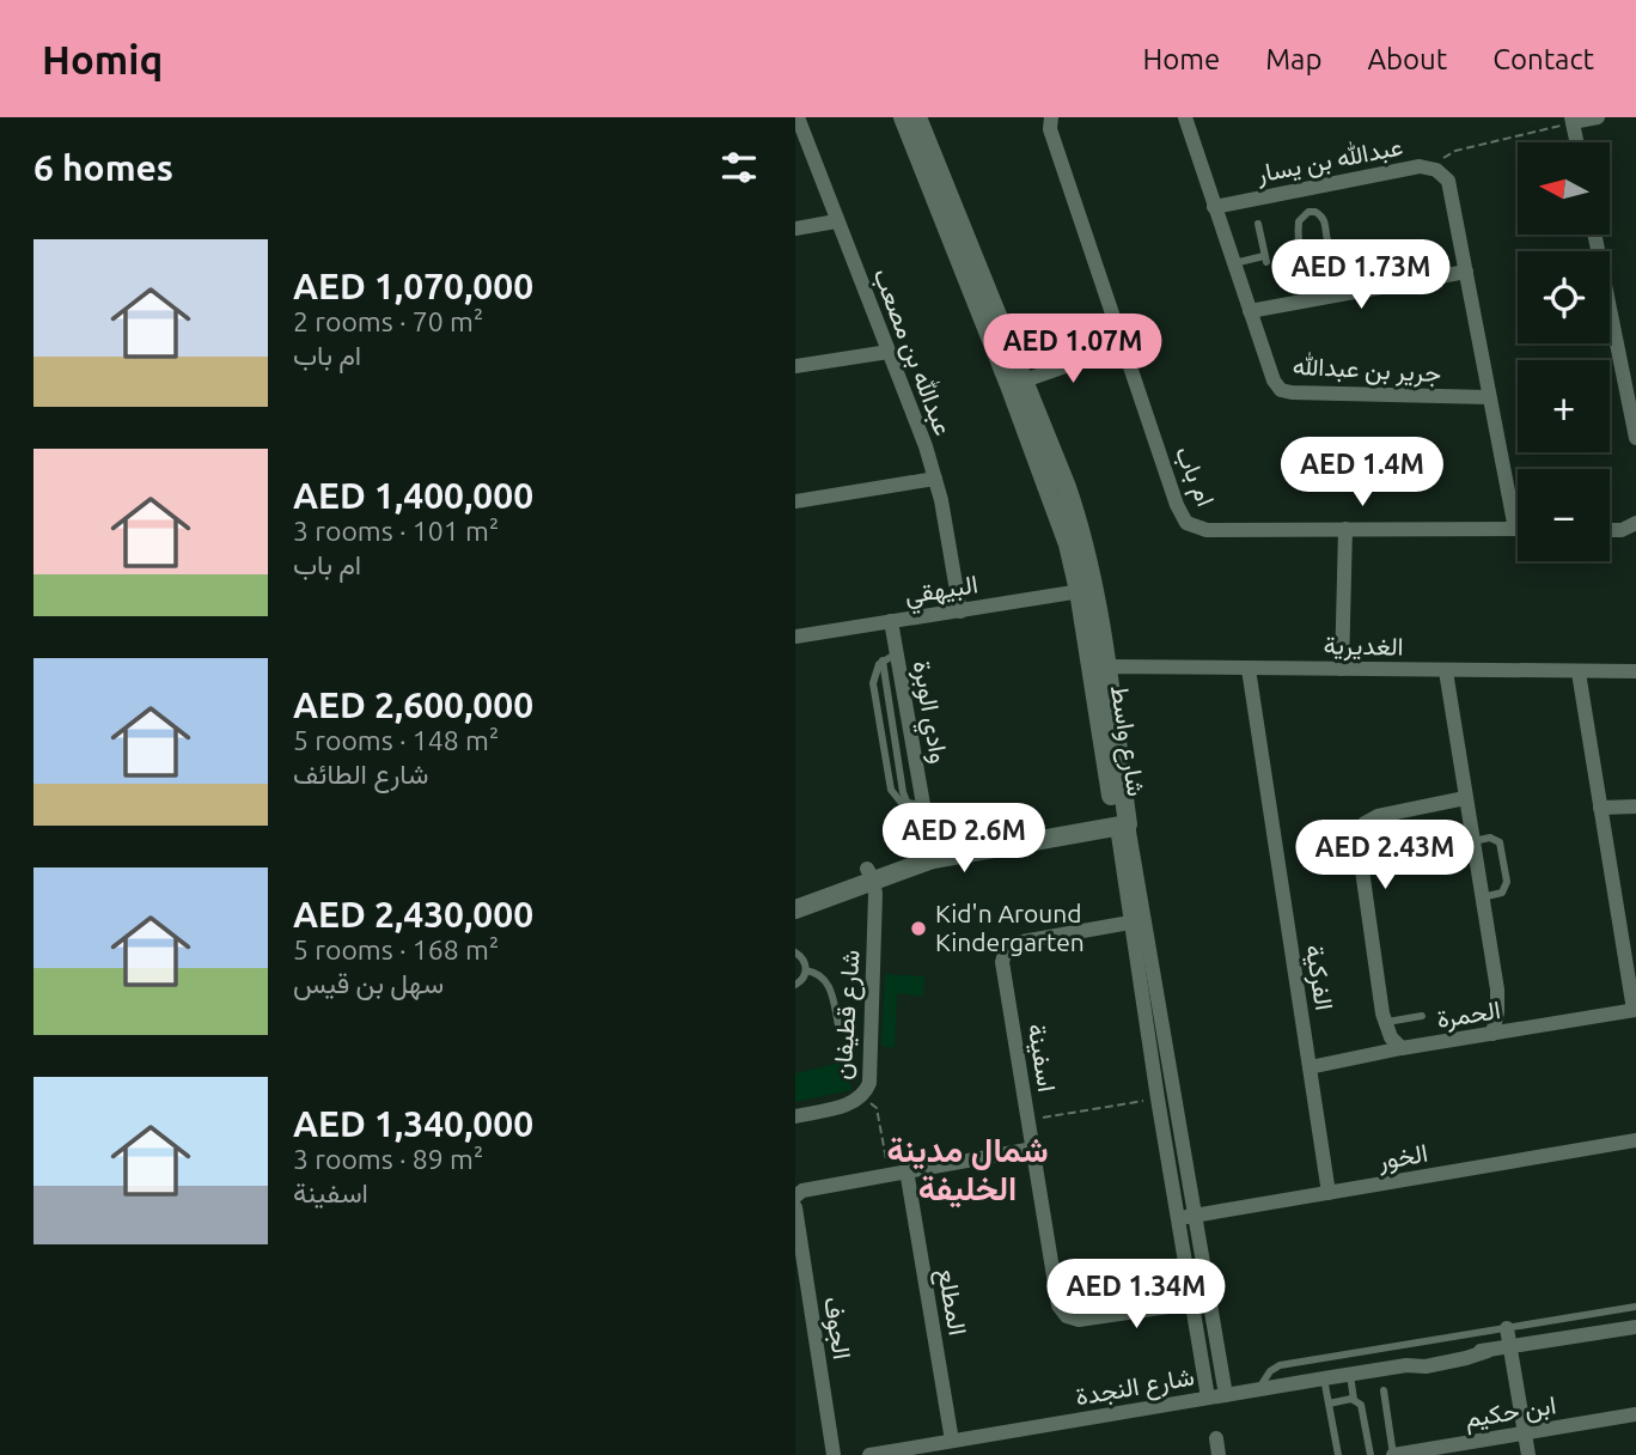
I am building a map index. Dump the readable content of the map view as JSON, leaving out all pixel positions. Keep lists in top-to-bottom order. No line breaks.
{"streets":{"street":["عبدالله بن يسار","عبدالله بن مصعب","جرير بن عبدالله","ام باب","البيهقي","الغديرية","وادي الوبرة","شارع واسط","الفركية","شارع قطيفان","الحمرة","اسفينة","الخور","المطلع","الجوف","شارع النجدة","ابن حكيم"]},"crossings":[["عبدالله بن يسار","جرير بن عبدالله"],["عبدالله بن يسار","ام باب"],["عبدالله بن مصعب","البيهقي"],["البيهقي","وادي الوبرة"],["البيهقي","شارع واسط"],["الغديرية","شارع واسط"],["الغديرية","الفركية"],["شارع واسط","اسفينة"],["شارع واسط","الخور"],["شارع واسط","شارع النجدة"],["الفركية","الحمرة"],["الفركية","الخور"],["المطلع","شارع النجدة"]],"districts":["شمال مدينة الخليفة"],"places":["Kid'n Around Kindergarten"],"north":"left","page":{"header":"Homiq","nav":["Home","Map","About","Contact"],"heading":"6 homes","map_buttons":["+","−"],"list":[{"name":"AED 1,070,000","note":"2 rooms · 70 m² · ام باب"},{"name":"AED 1,400,000","note":"3 rooms · 101 m² · ام باب"},{"name":"AED 2,600,000","note":"5 rooms · 148 m² · شارع الطائف"},{"name":"AED 2,430,000","note":"5 rooms · 168 m² · سهل بن قيس"},{"name":"AED 1,340,000","note":"3 rooms · 89 m² · اسفينة"}],"price":["AED 1.73M","AED 1.07M","AED 1.4M","AED 2.6M","AED 2.43M","AED 1.34M"]}}
